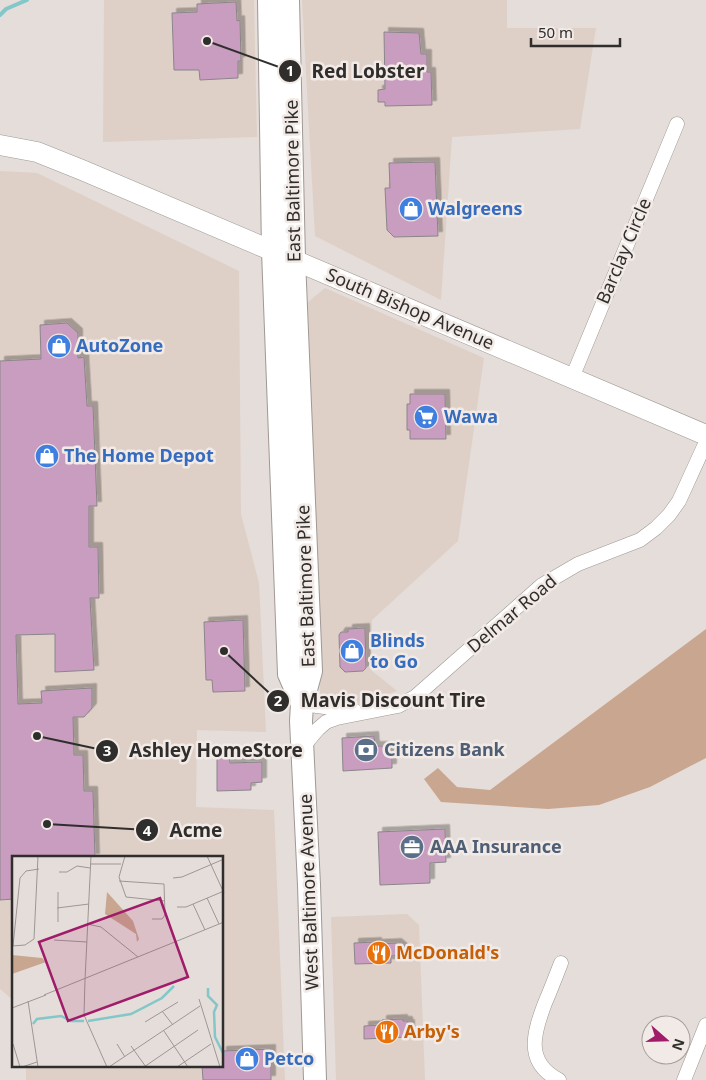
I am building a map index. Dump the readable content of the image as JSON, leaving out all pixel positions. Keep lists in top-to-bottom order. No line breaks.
{"streets":{"main road":["East Baltimore Pike","South Bishop Avenue","West Baltimore Avenue"],"street":["Barclay Circle","Delmar Road"]},"crossings":[["East Baltimore Pike","South Bishop Avenue"],["East Baltimore Pike","Delmar Road"],["East Baltimore Pike","West Baltimore Avenue"],["Barclay Circle","South Bishop Avenue"],["Delmar Road","West Baltimore Avenue"]],"places":{"other":["Red Lobster","Mavis Discount Tire","Ashley HomeStore","Acme"],"shop":["Walgreens","AutoZone","The Home Depot","Blinds to Go","Petco"],"supermarket":["Wawa"],"bank":["Citizens Bank"],"office":["AAA Insurance"],"restaurant":["McDonald's","Arby's"]},"scale_bar":"50 m","north":"right"}
